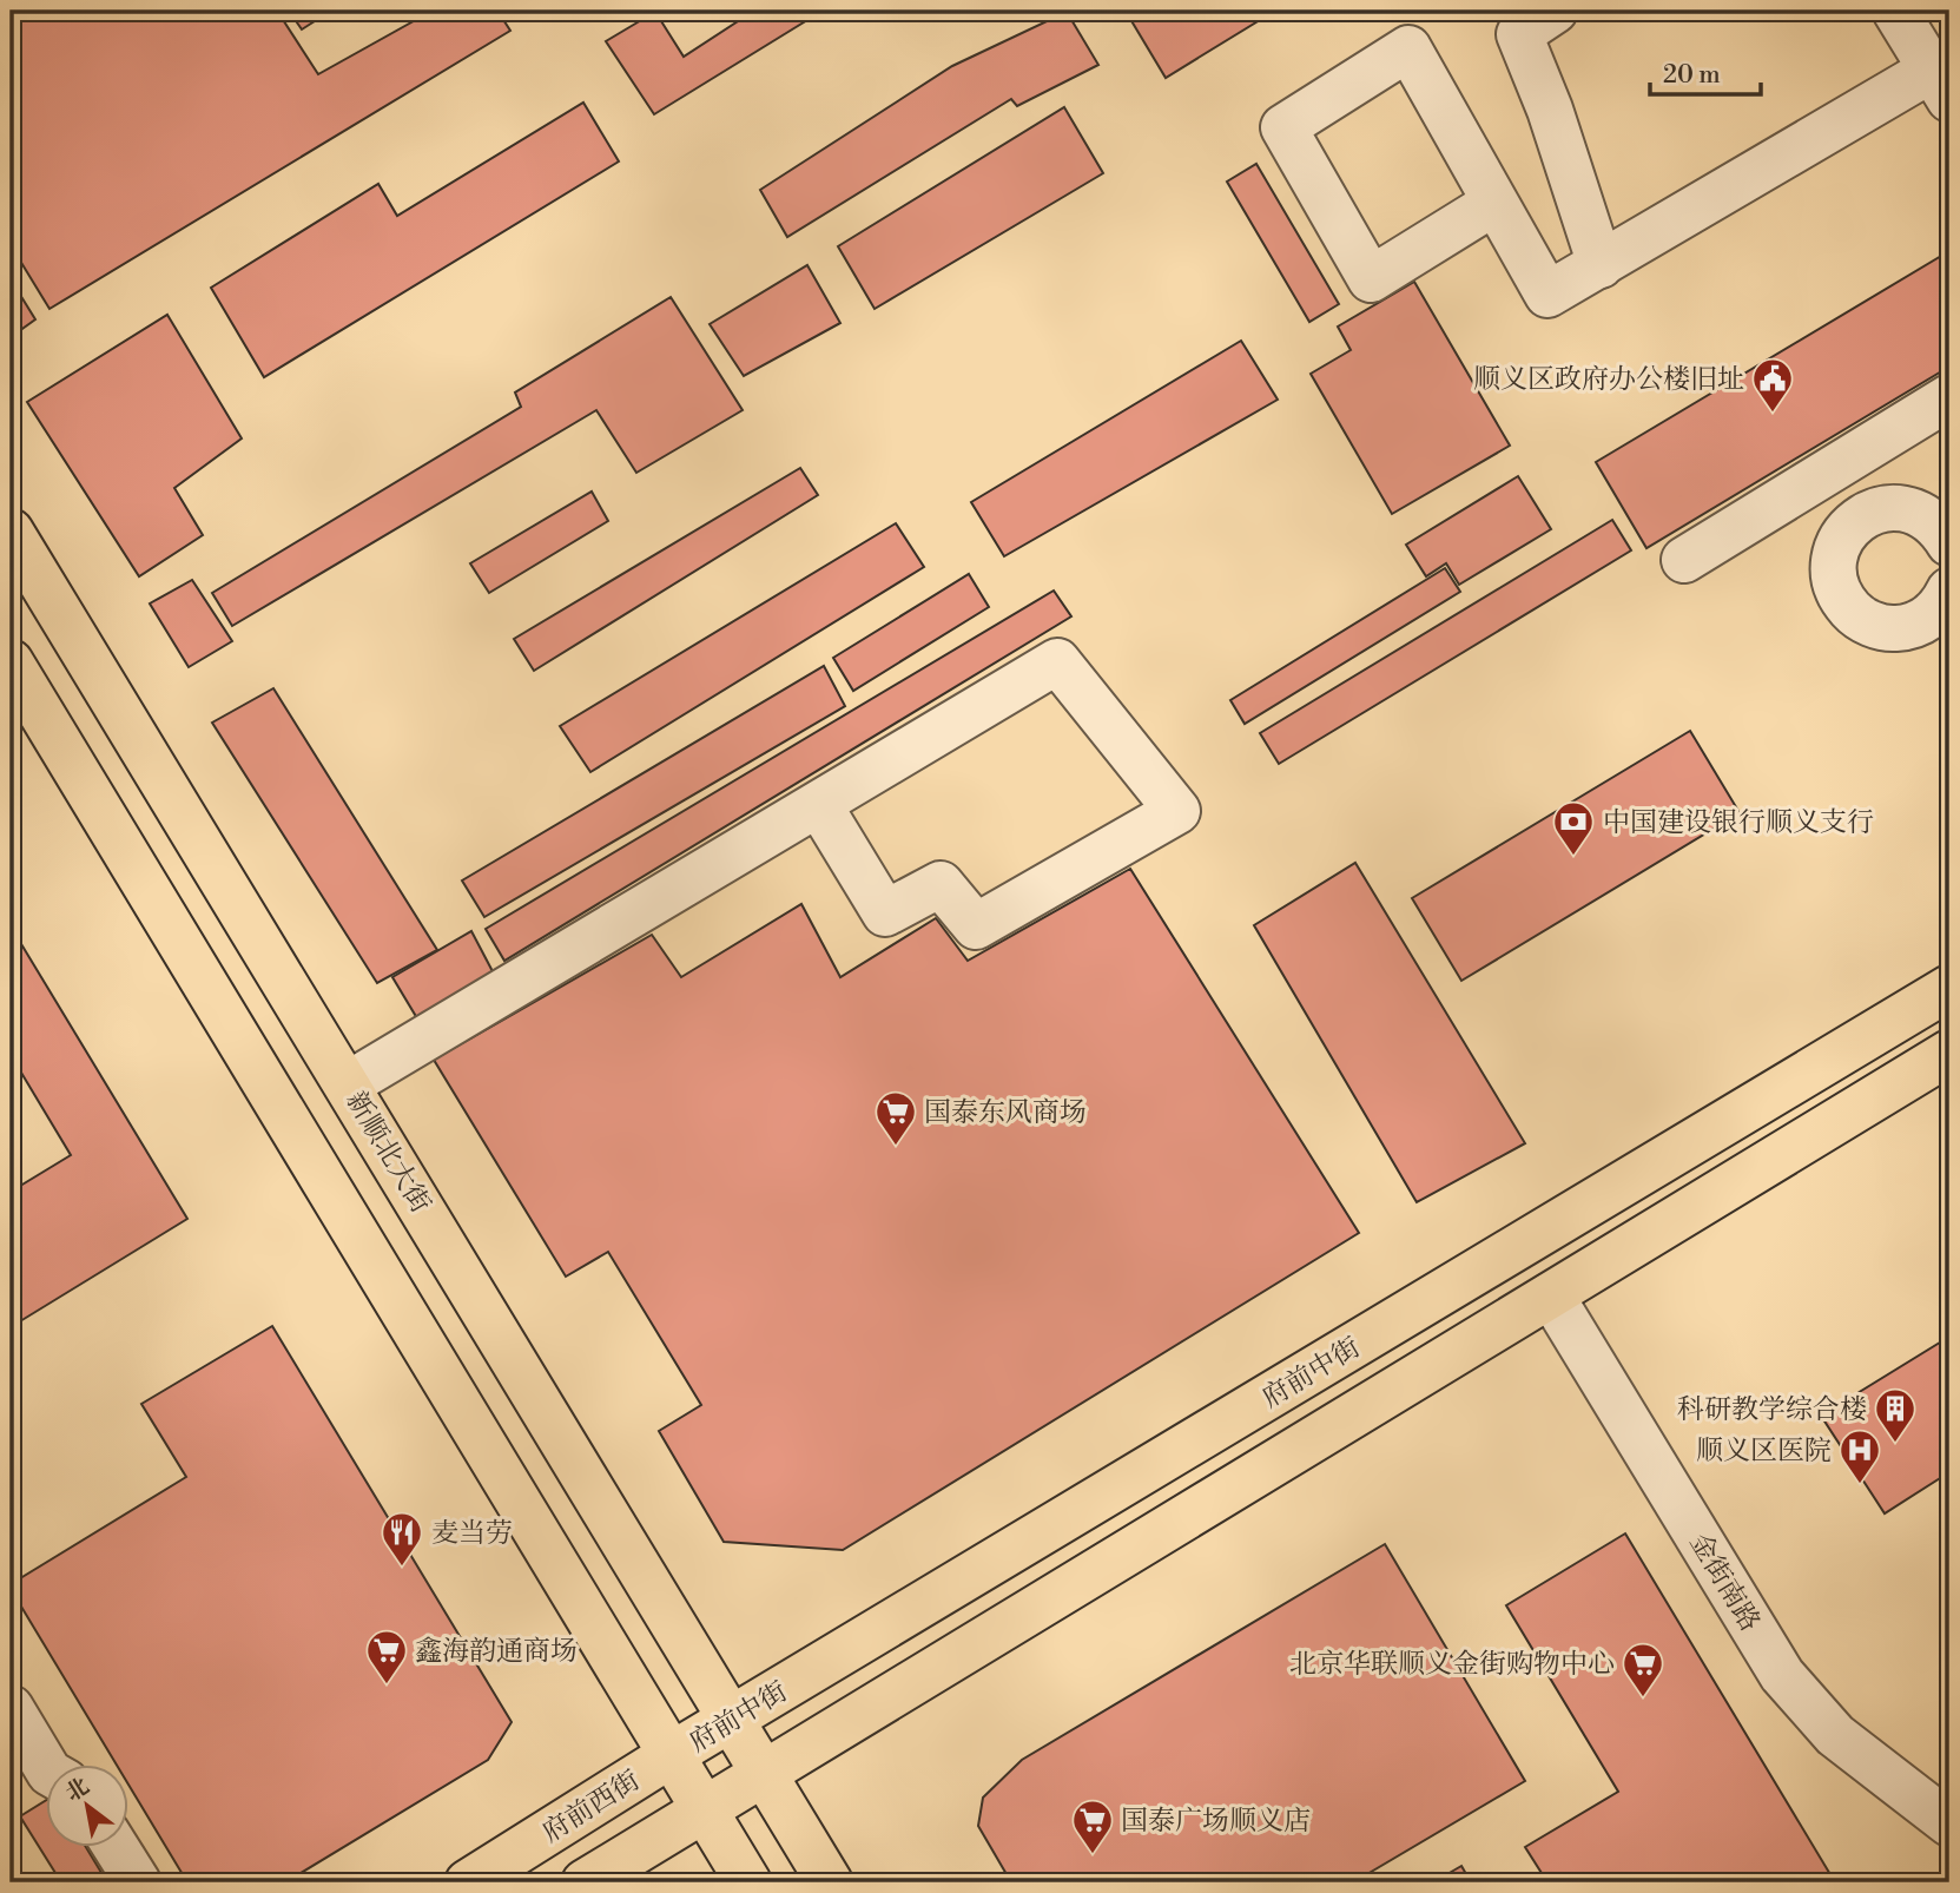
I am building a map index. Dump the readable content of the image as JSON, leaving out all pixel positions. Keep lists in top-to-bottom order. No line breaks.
{"streets":{"main road":["新顺北大街","府前中街","府前西街"],"street":["金街南路"]},"crossings":[["新顺北大街","府前中街"],["府前中街","府前西街"]],"places":{"public building":["顺义区政府办公楼旧址"],"bank":["中国建设银行顺义支行"],"supermarket":["国泰东风商场","鑫海韵通商场","北京华联顺义金街购物中心","国泰广场顺义店"],"building":["科研教学综合楼"],"hospital":["顺义区医院"],"restaurant":["麦当劳"]},"scale_bar":"20 m","north":"top left"}
